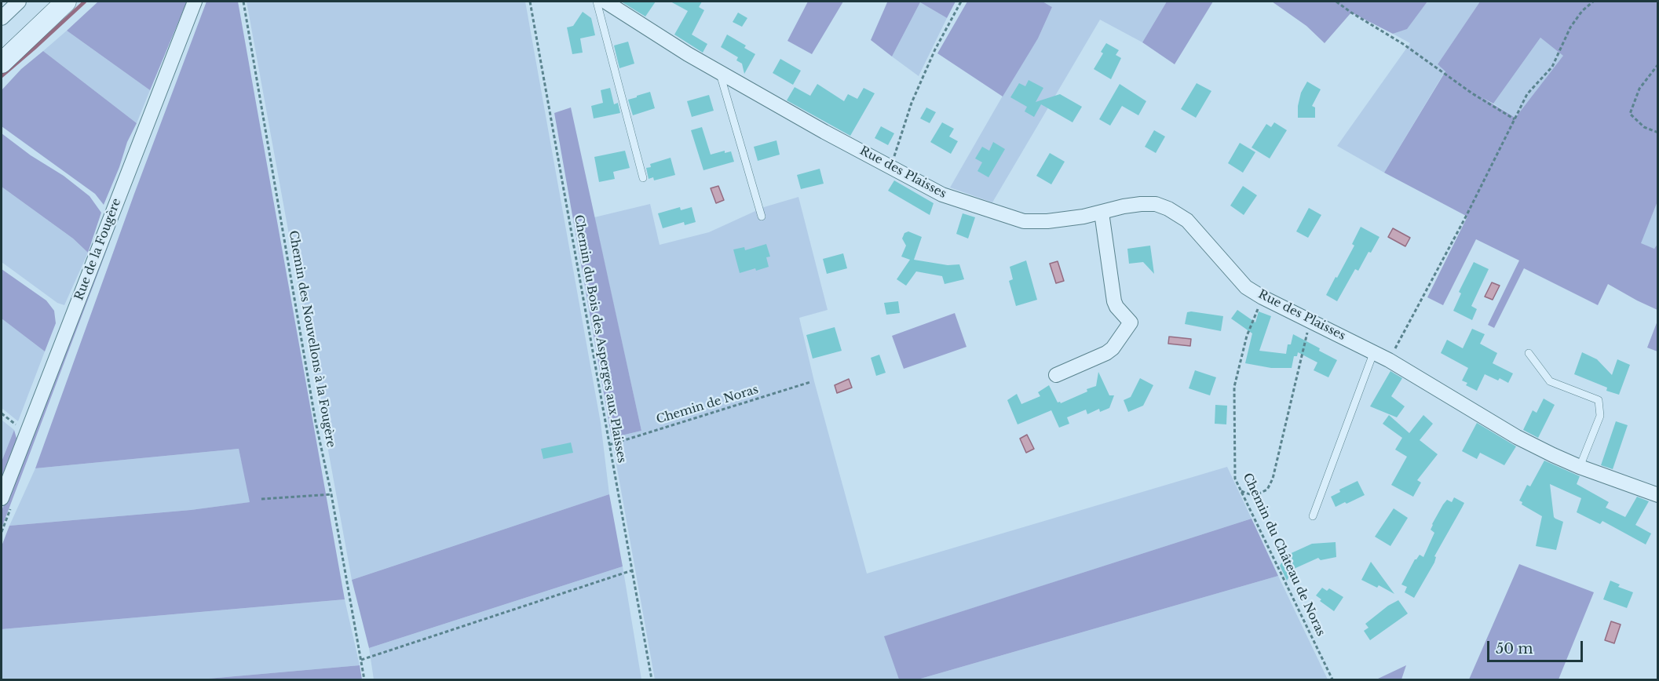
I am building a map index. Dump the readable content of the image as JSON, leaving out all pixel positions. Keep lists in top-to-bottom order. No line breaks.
{"streets":{"street":["Rue des Plaisses","Rue de la Fougère"],"path":["Chemin des Nouvellons à la Fougère","Chemin du Bois des Asperges aux Plaisses","Chemin de Noras","Chemin du Château de Noras"]},"crossings":[["Rue des Plaisses","Chemin du Château de Noras"],["Chemin du Bois des Asperges aux Plaisses","Chemin de Noras"]],"scale_bar":"50 m"}
